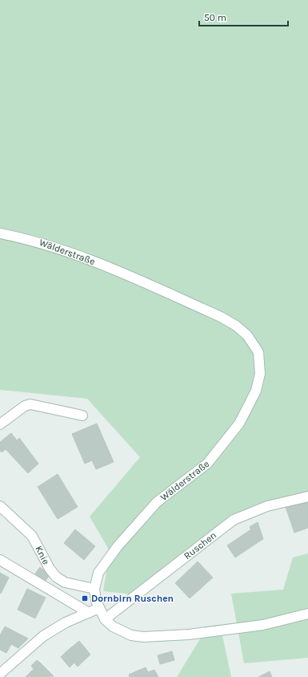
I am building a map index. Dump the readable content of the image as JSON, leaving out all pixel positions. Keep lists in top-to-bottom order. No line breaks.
{"streets":{"street":["Wälderstraße","Ruschen","Knie"]},"crossings":[["Wälderstraße","Ruschen"],["Wälderstraße","Knie"]],"places":{"transit":["Dornbirn Ruschen"]},"scale_bar":"50 m"}
